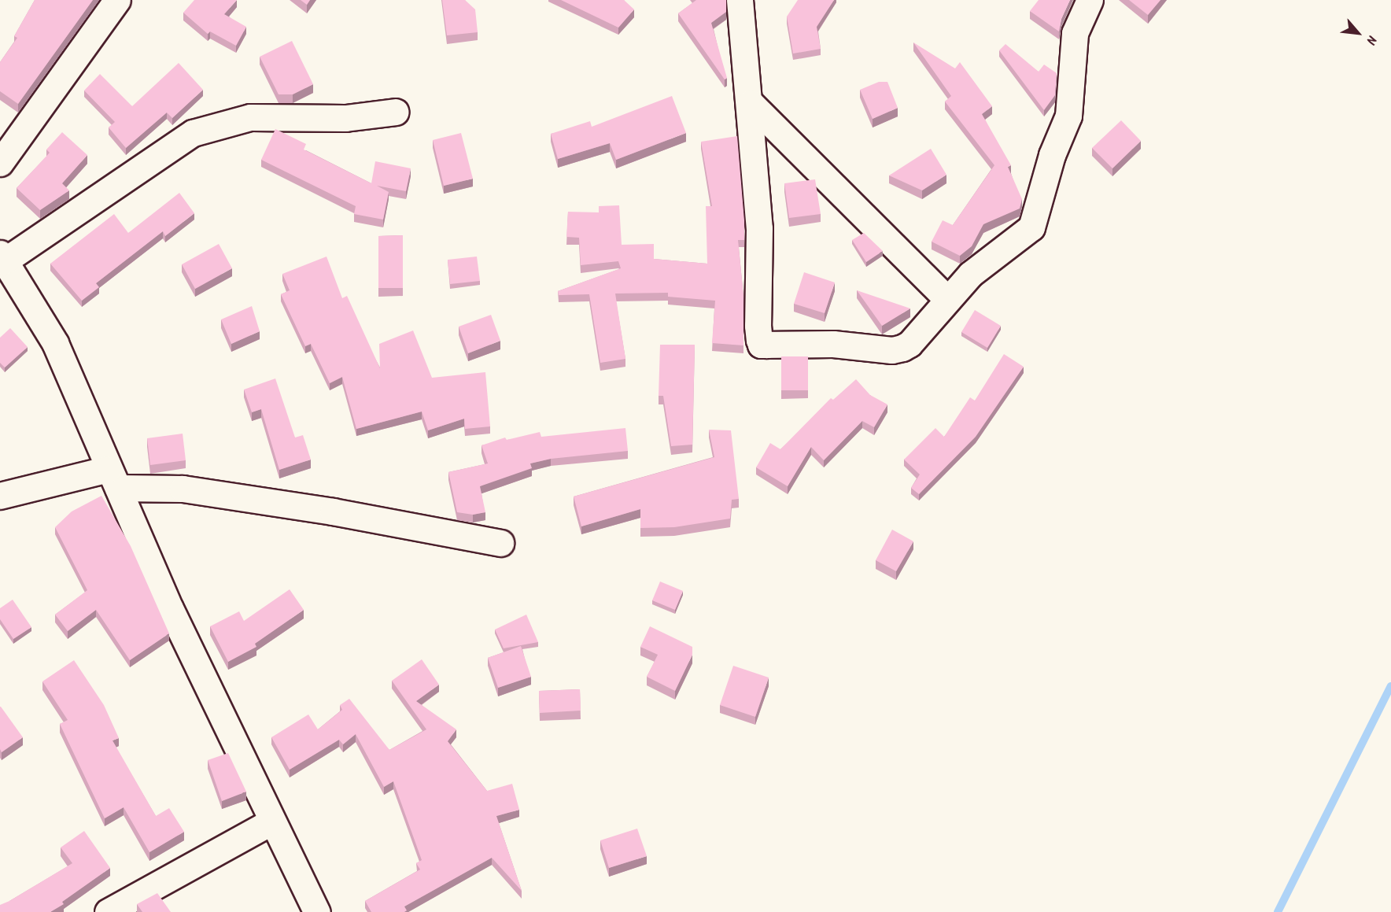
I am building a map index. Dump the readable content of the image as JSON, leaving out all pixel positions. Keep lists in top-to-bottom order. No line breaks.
{"north":"bottom right"}
